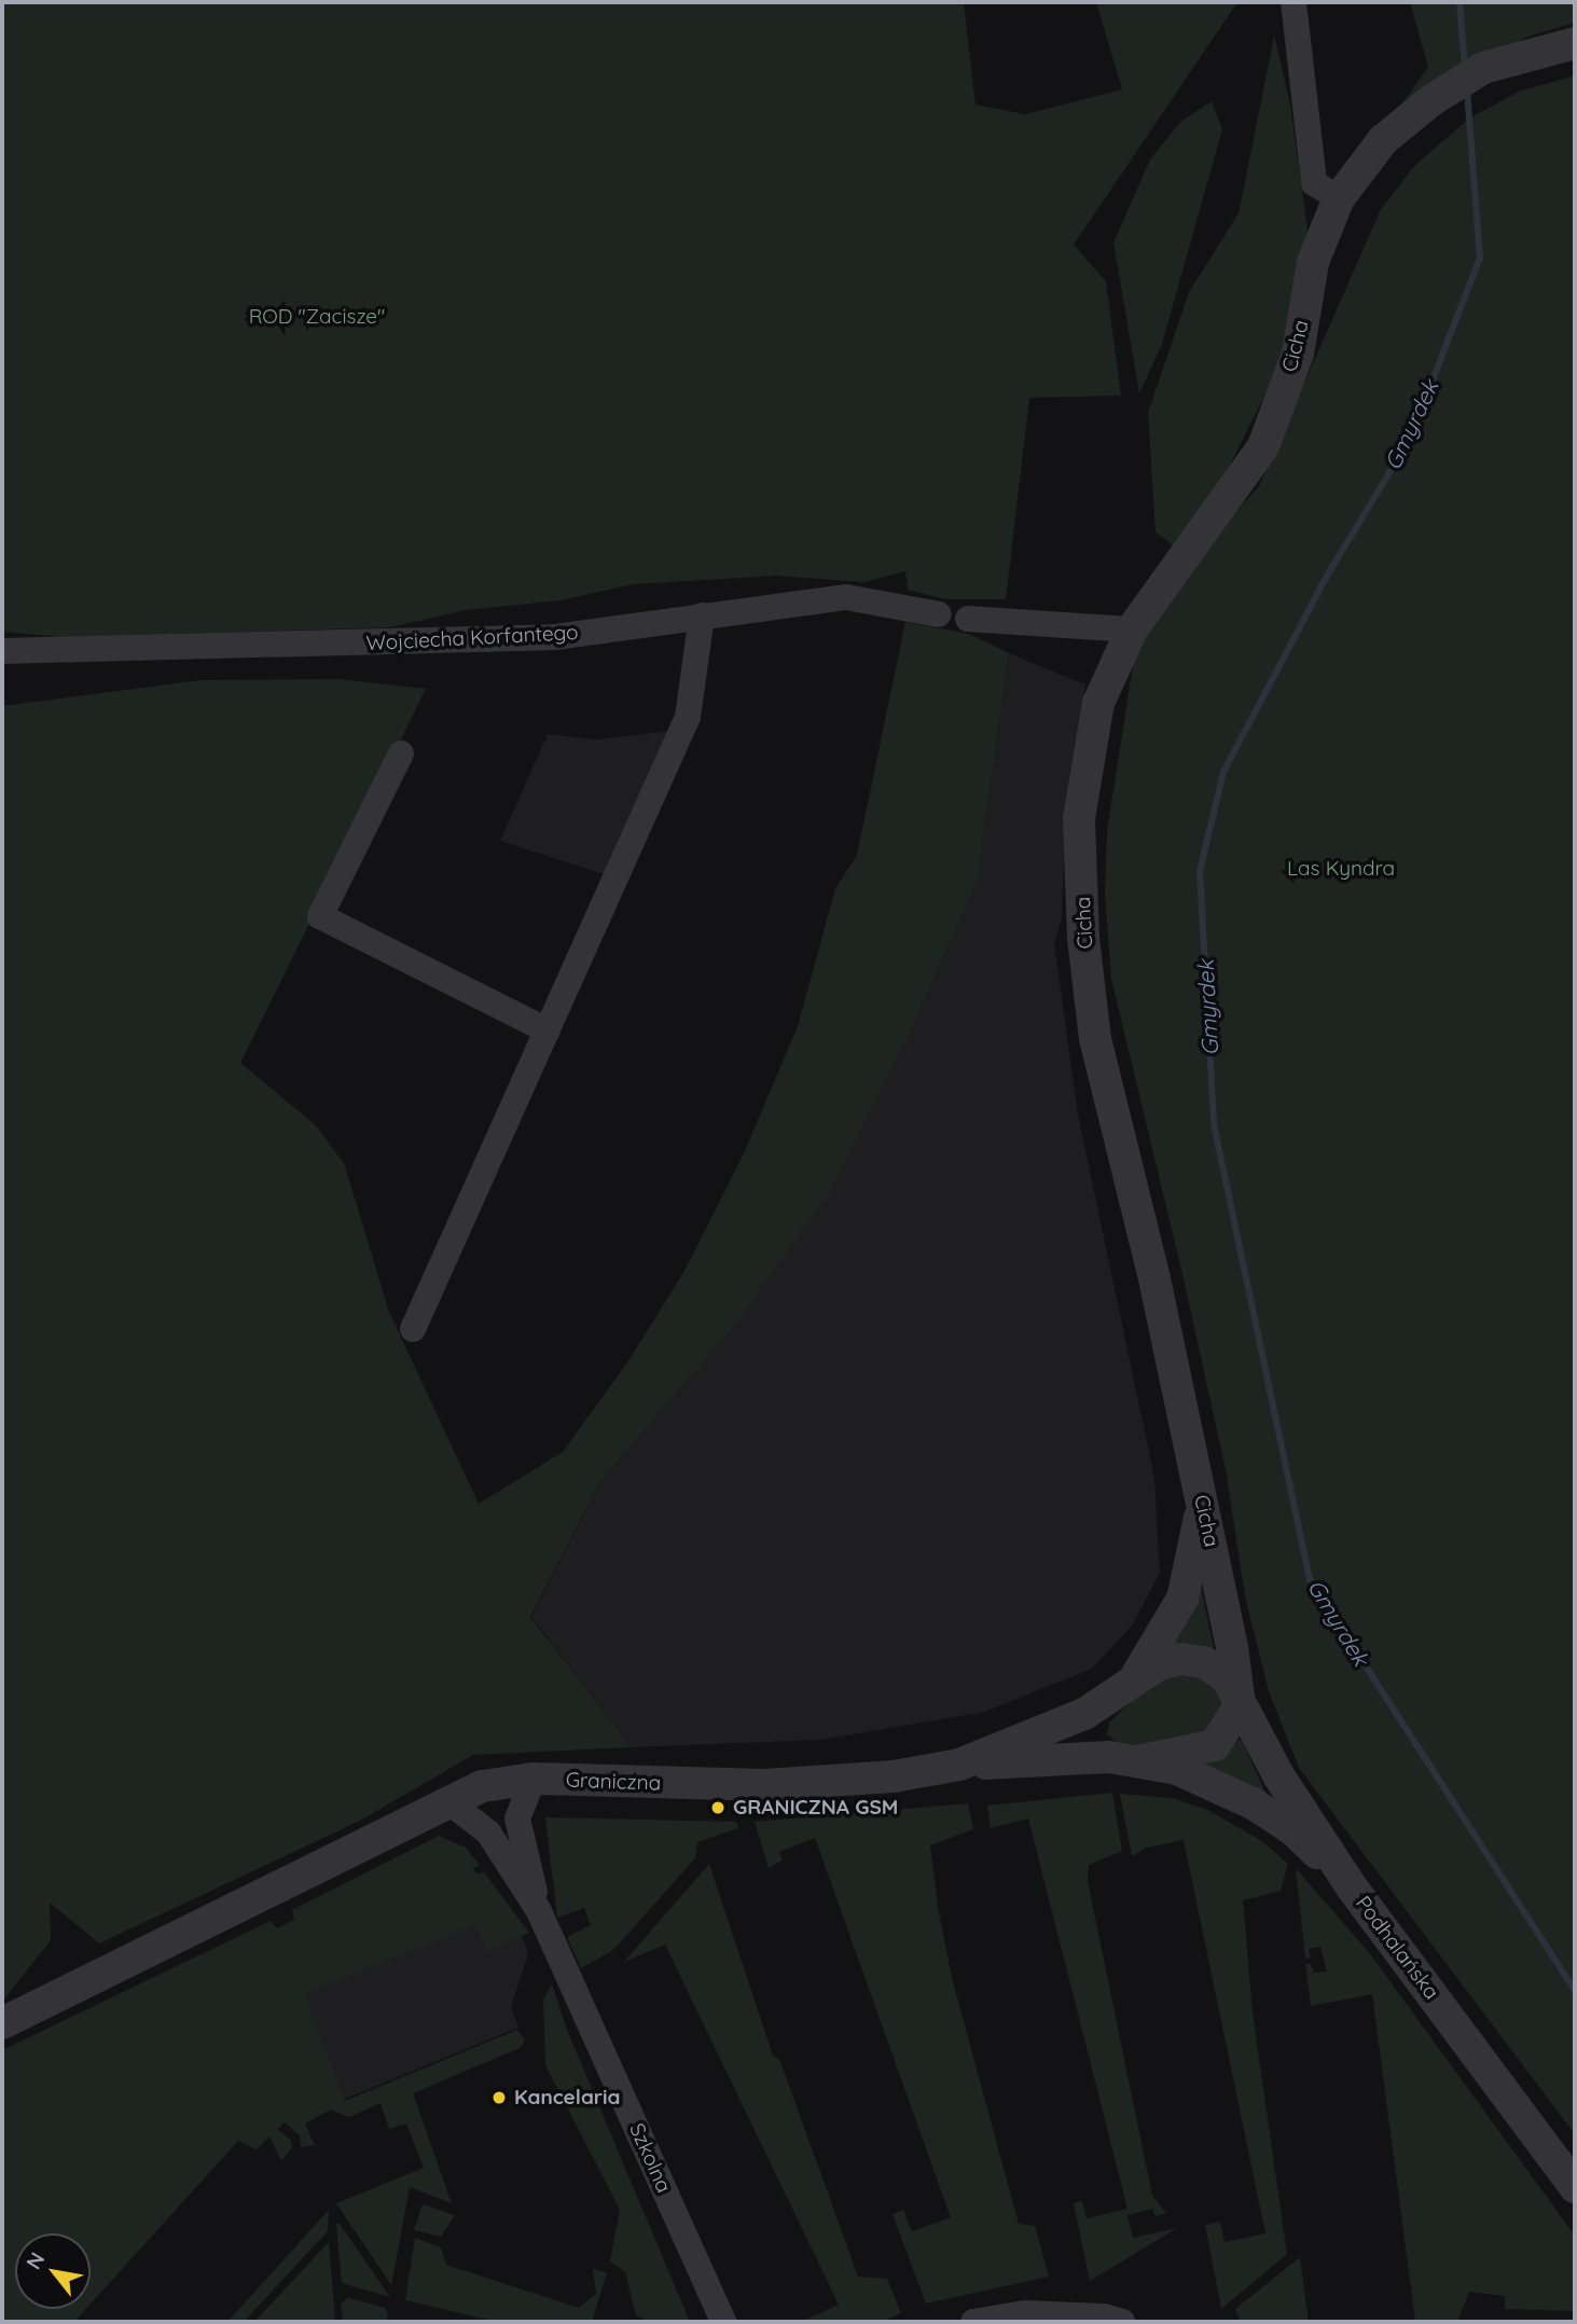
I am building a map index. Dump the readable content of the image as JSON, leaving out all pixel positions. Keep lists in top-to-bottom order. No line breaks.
{"streets":{"street":["Cicha","Wojciecha Korfantego","Graniczna","Podhalańska","Szkolna"]},"crossings":[["Cicha","Graniczna"],["Cicha","Podhalańska"],["Graniczna","Podhalańska"],["Graniczna","Szkolna"]],"water":["Gmyrdek"],"parks":["ROD \"Zacisze\"","Las Kyndra"],"places":["GRANICZNA GSM","Kancelaria"],"north":"top left"}
